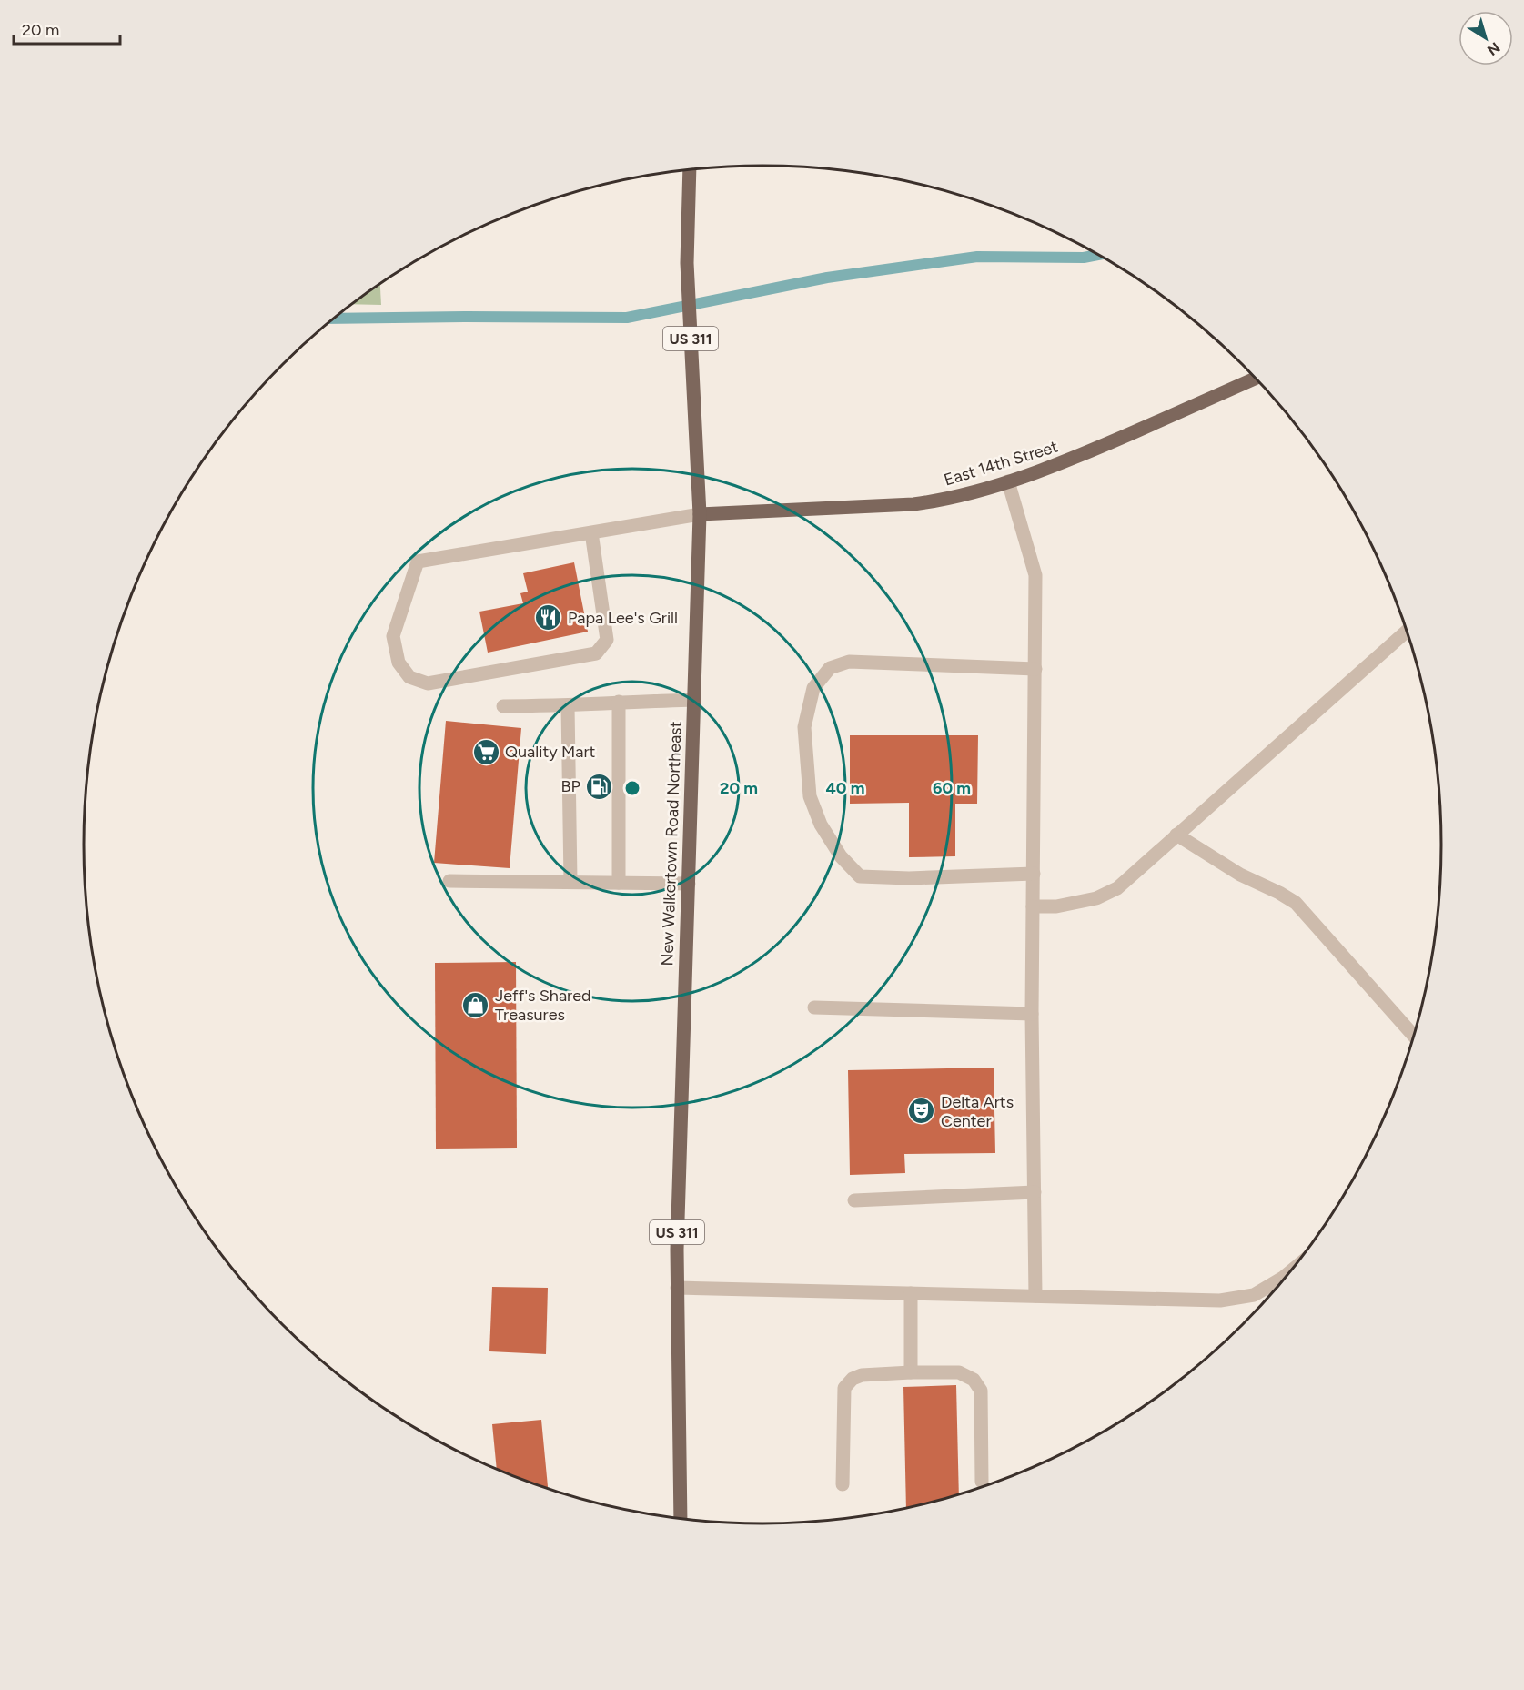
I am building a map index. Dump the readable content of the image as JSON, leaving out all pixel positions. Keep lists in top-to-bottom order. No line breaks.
{"streets":{"main road":["US 311","East 14th Street","New Walkertown Road Northeast"]},"crossings":[["East 14th Street","New Walkertown Road Northeast"]],"places":{"restaurant":["Papa Lee's Grill"],"supermarket":["Quality Mart"],"fuel station":["BP"],"shop":["Jeff's Shared Treasures"],"theatre":["Delta Arts Center"]},"scale_bar":"20 m","north":"bottom right","rings":["20 m","40 m","60 m"]}
